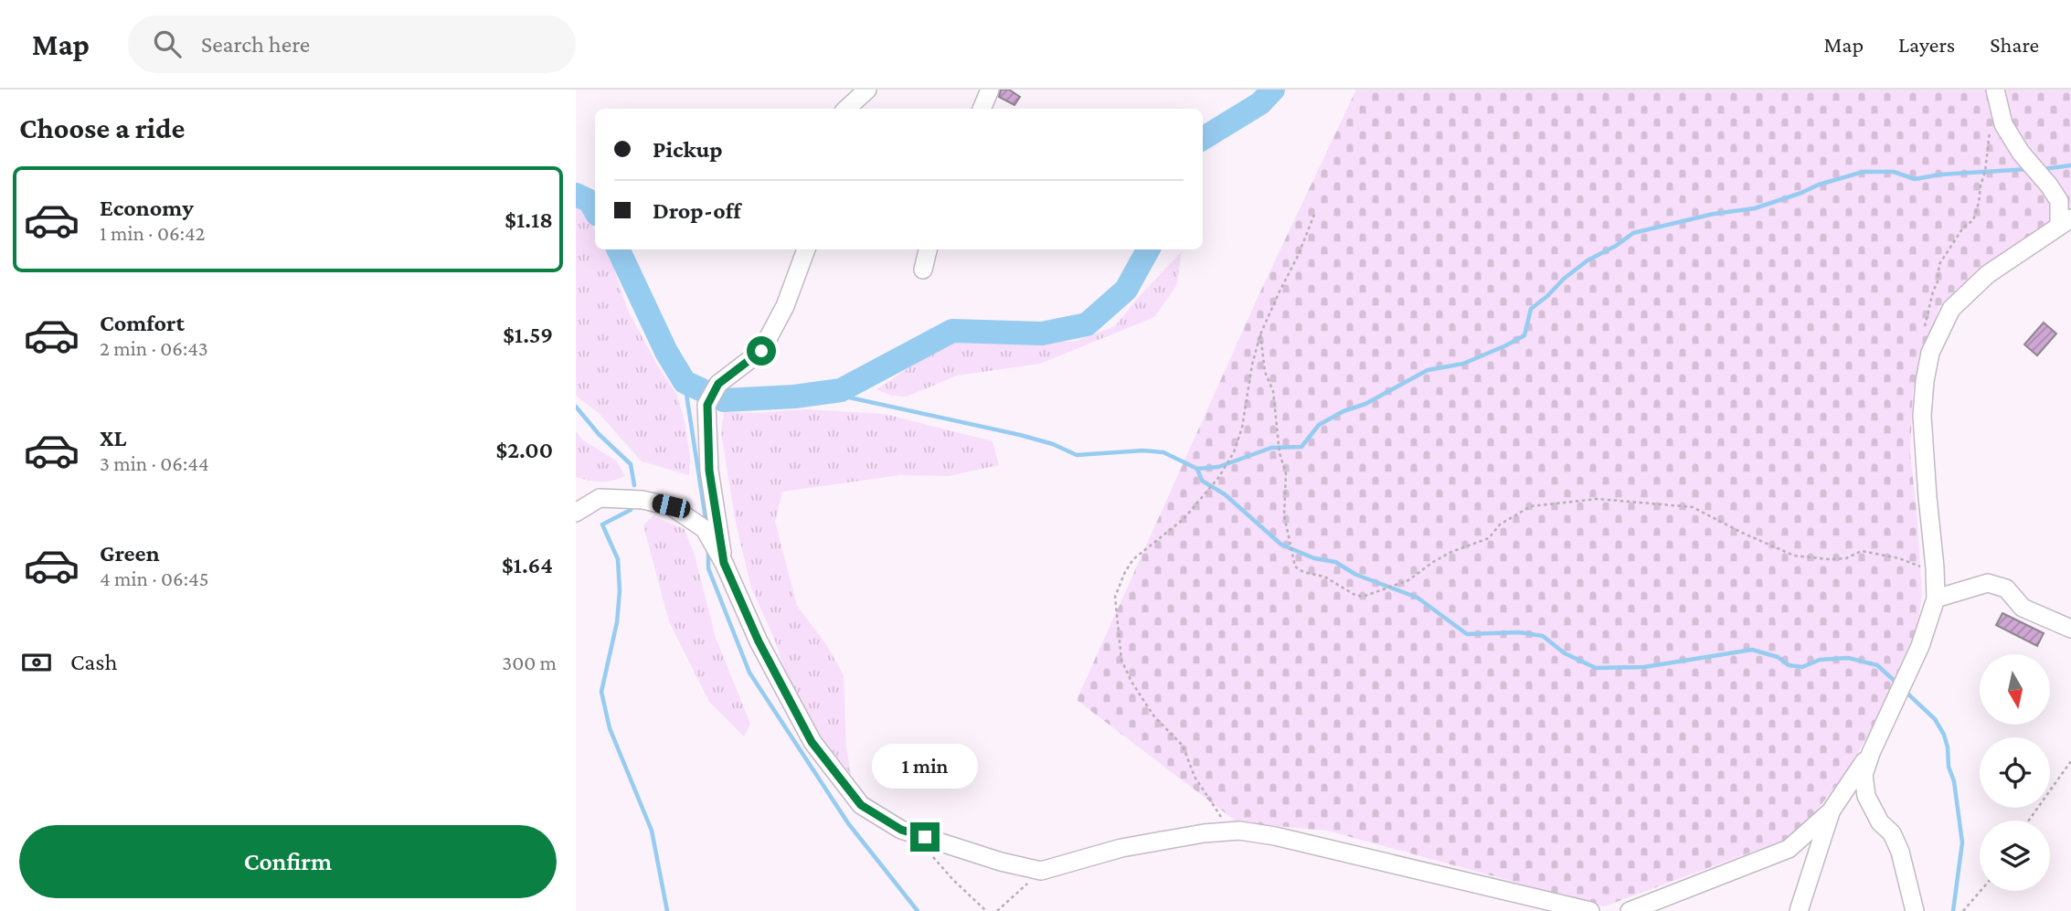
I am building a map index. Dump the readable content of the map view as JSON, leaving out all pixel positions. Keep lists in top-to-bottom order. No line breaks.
{"north":"bottom","page":{"header":"Map","search":"Search here","nav":["Map","Layers","Share"],"heading":"Choose a ride","banner":["Pickup","Drop-off"],"list":[{"name":"Economy","note":"1 min · 06:42","value":"$1.18"},{"name":"Comfort","note":"2 min · 06:43","value":"$1.59"},{"name":"XL","note":"3 min · 06:44","value":"$2.00"},{"name":"Green","note":"4 min · 06:45","value":"$1.64"}],"pay":["Cash","300 m"],"bubble":"1 min","buttons":"Confirm"}}
